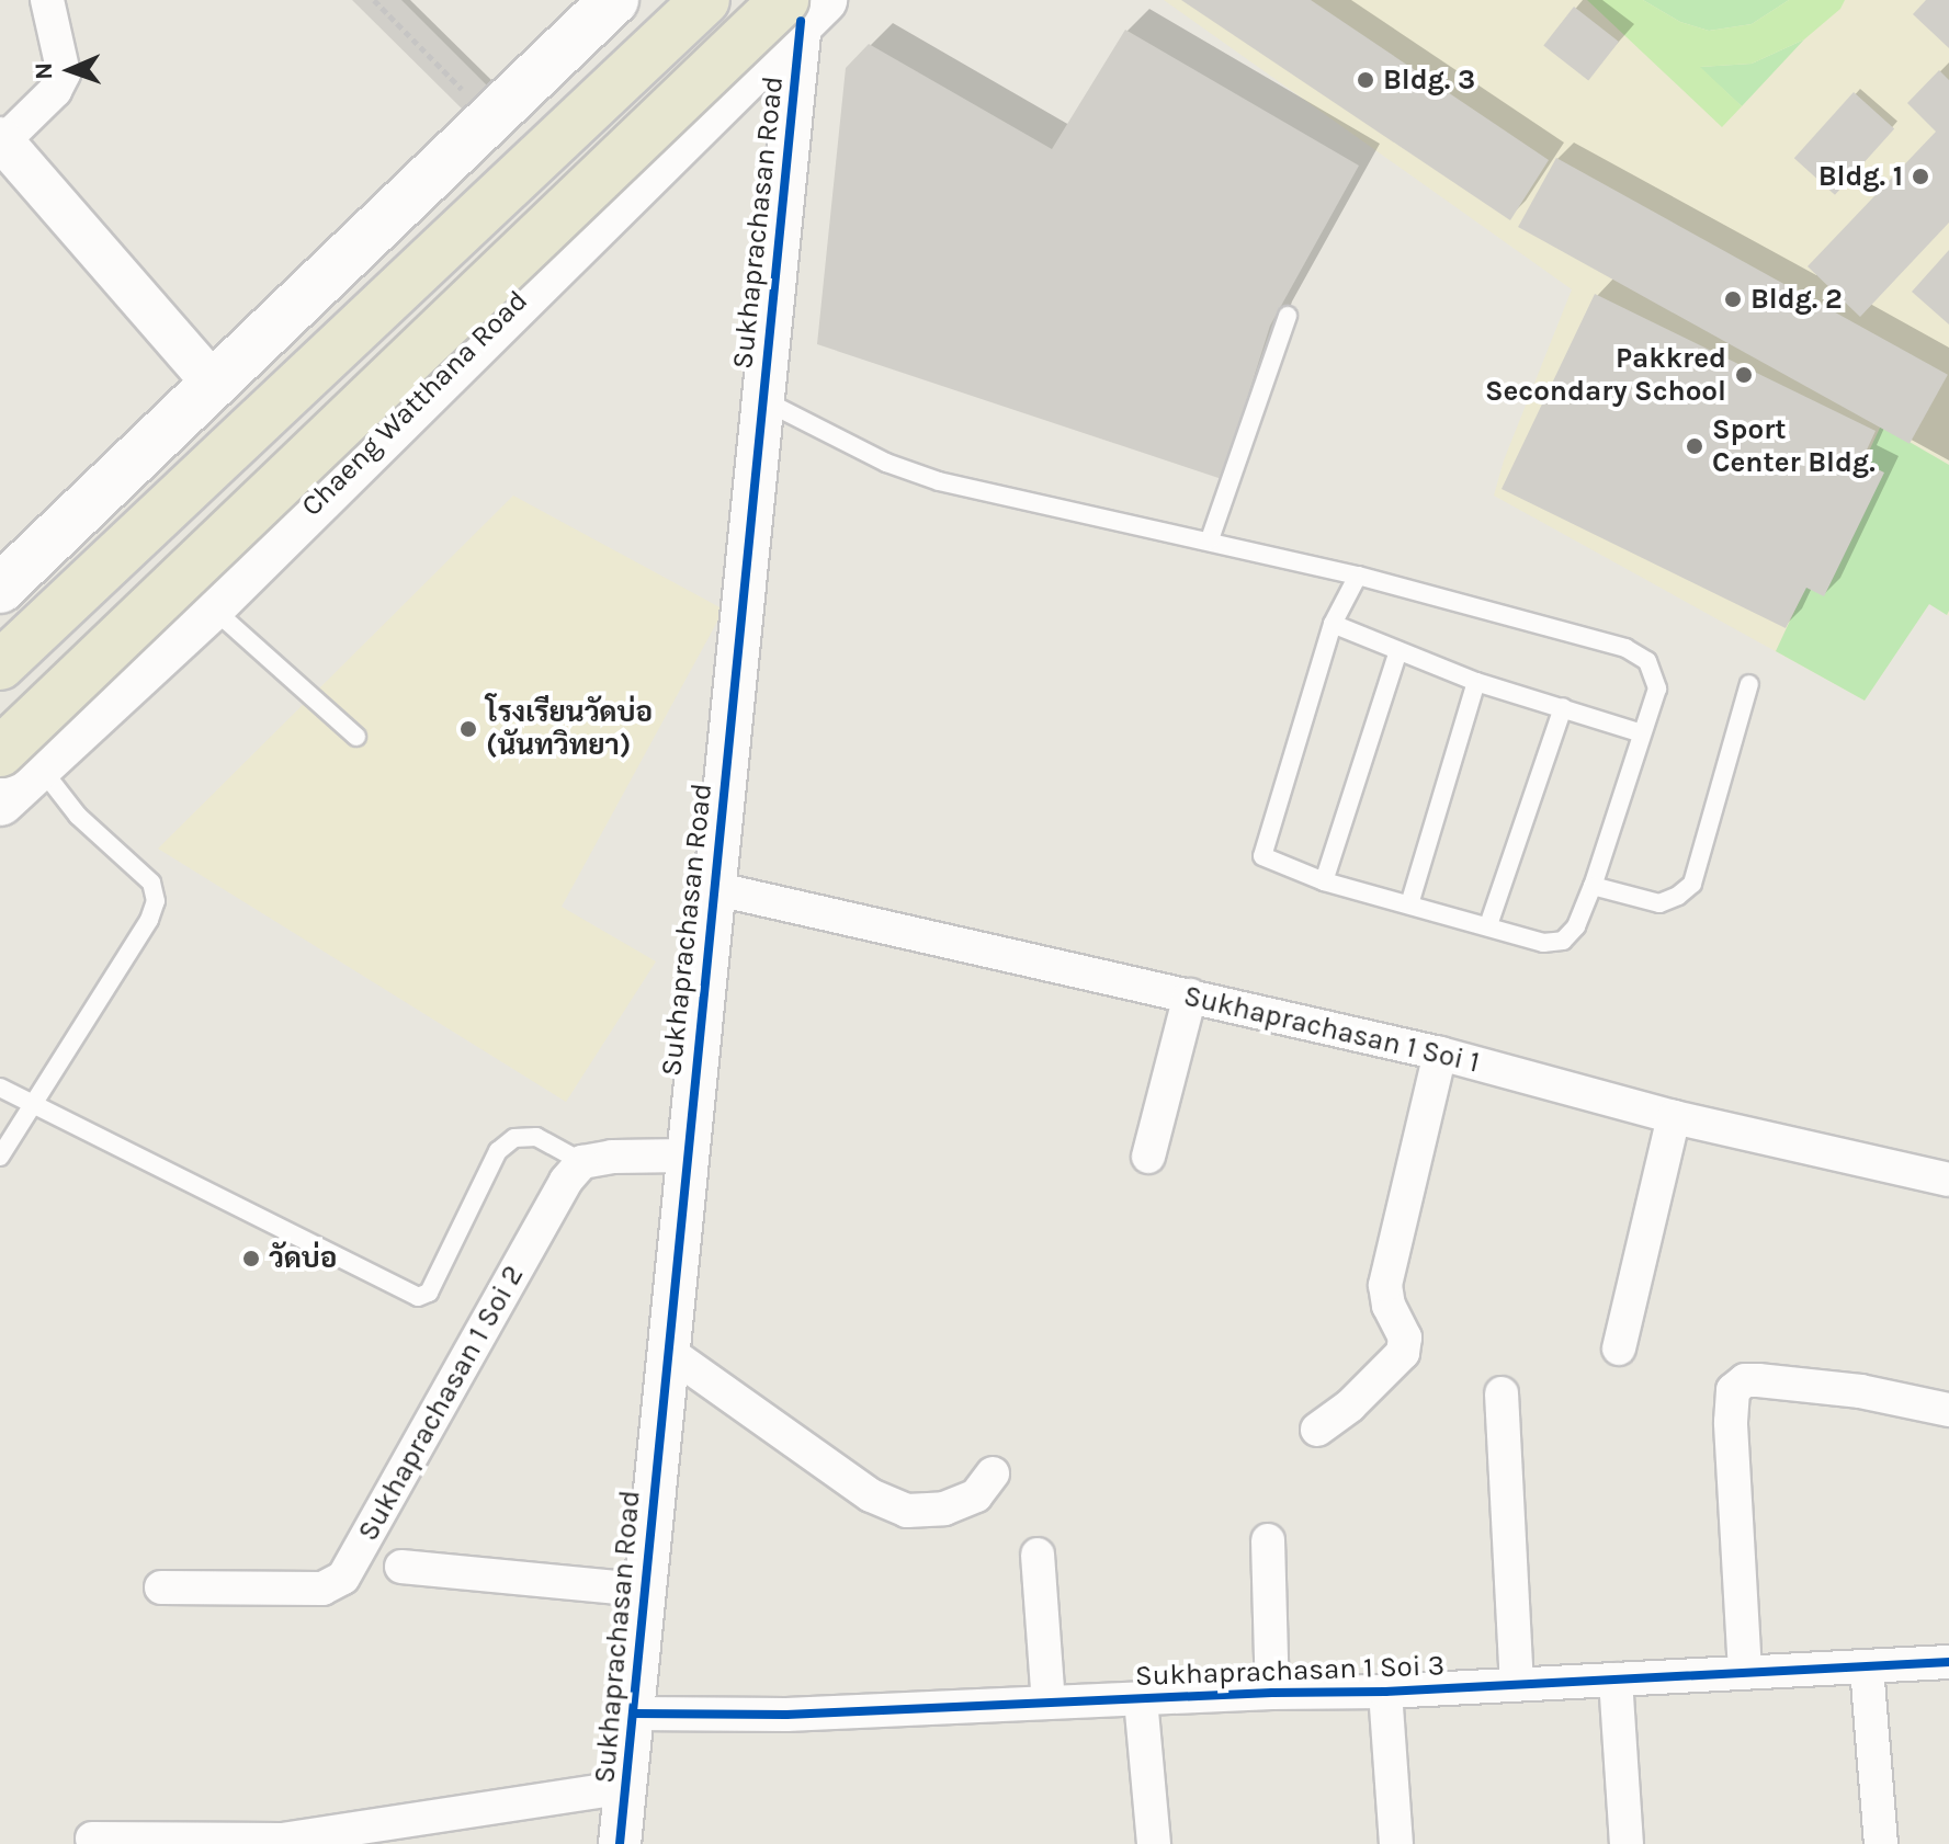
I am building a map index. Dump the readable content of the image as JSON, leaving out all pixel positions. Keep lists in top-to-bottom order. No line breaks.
{"streets":{"main road":["Chaeng Watthana Road"],"street":["Sukhaprachasan Road","Sukhaprachasan 1 Soi 1","Sukhaprachasan 1 Soi 2","Sukhaprachasan 1 Soi 3"]},"crossings":[["Sukhaprachasan Road","Chaeng Watthana Road"],["Sukhaprachasan Road","Sukhaprachasan 1 Soi 1"],["Sukhaprachasan Road","Sukhaprachasan 1 Soi 3"]],"places":["Bldg. 3","Bldg. 1","Bldg. 2","Pakkred Secondary School","Sport Center Bldg.","โรงเรียนวัดบ่อ (นันทวิทยา)","วัดบ่อ"],"north":"left"}
